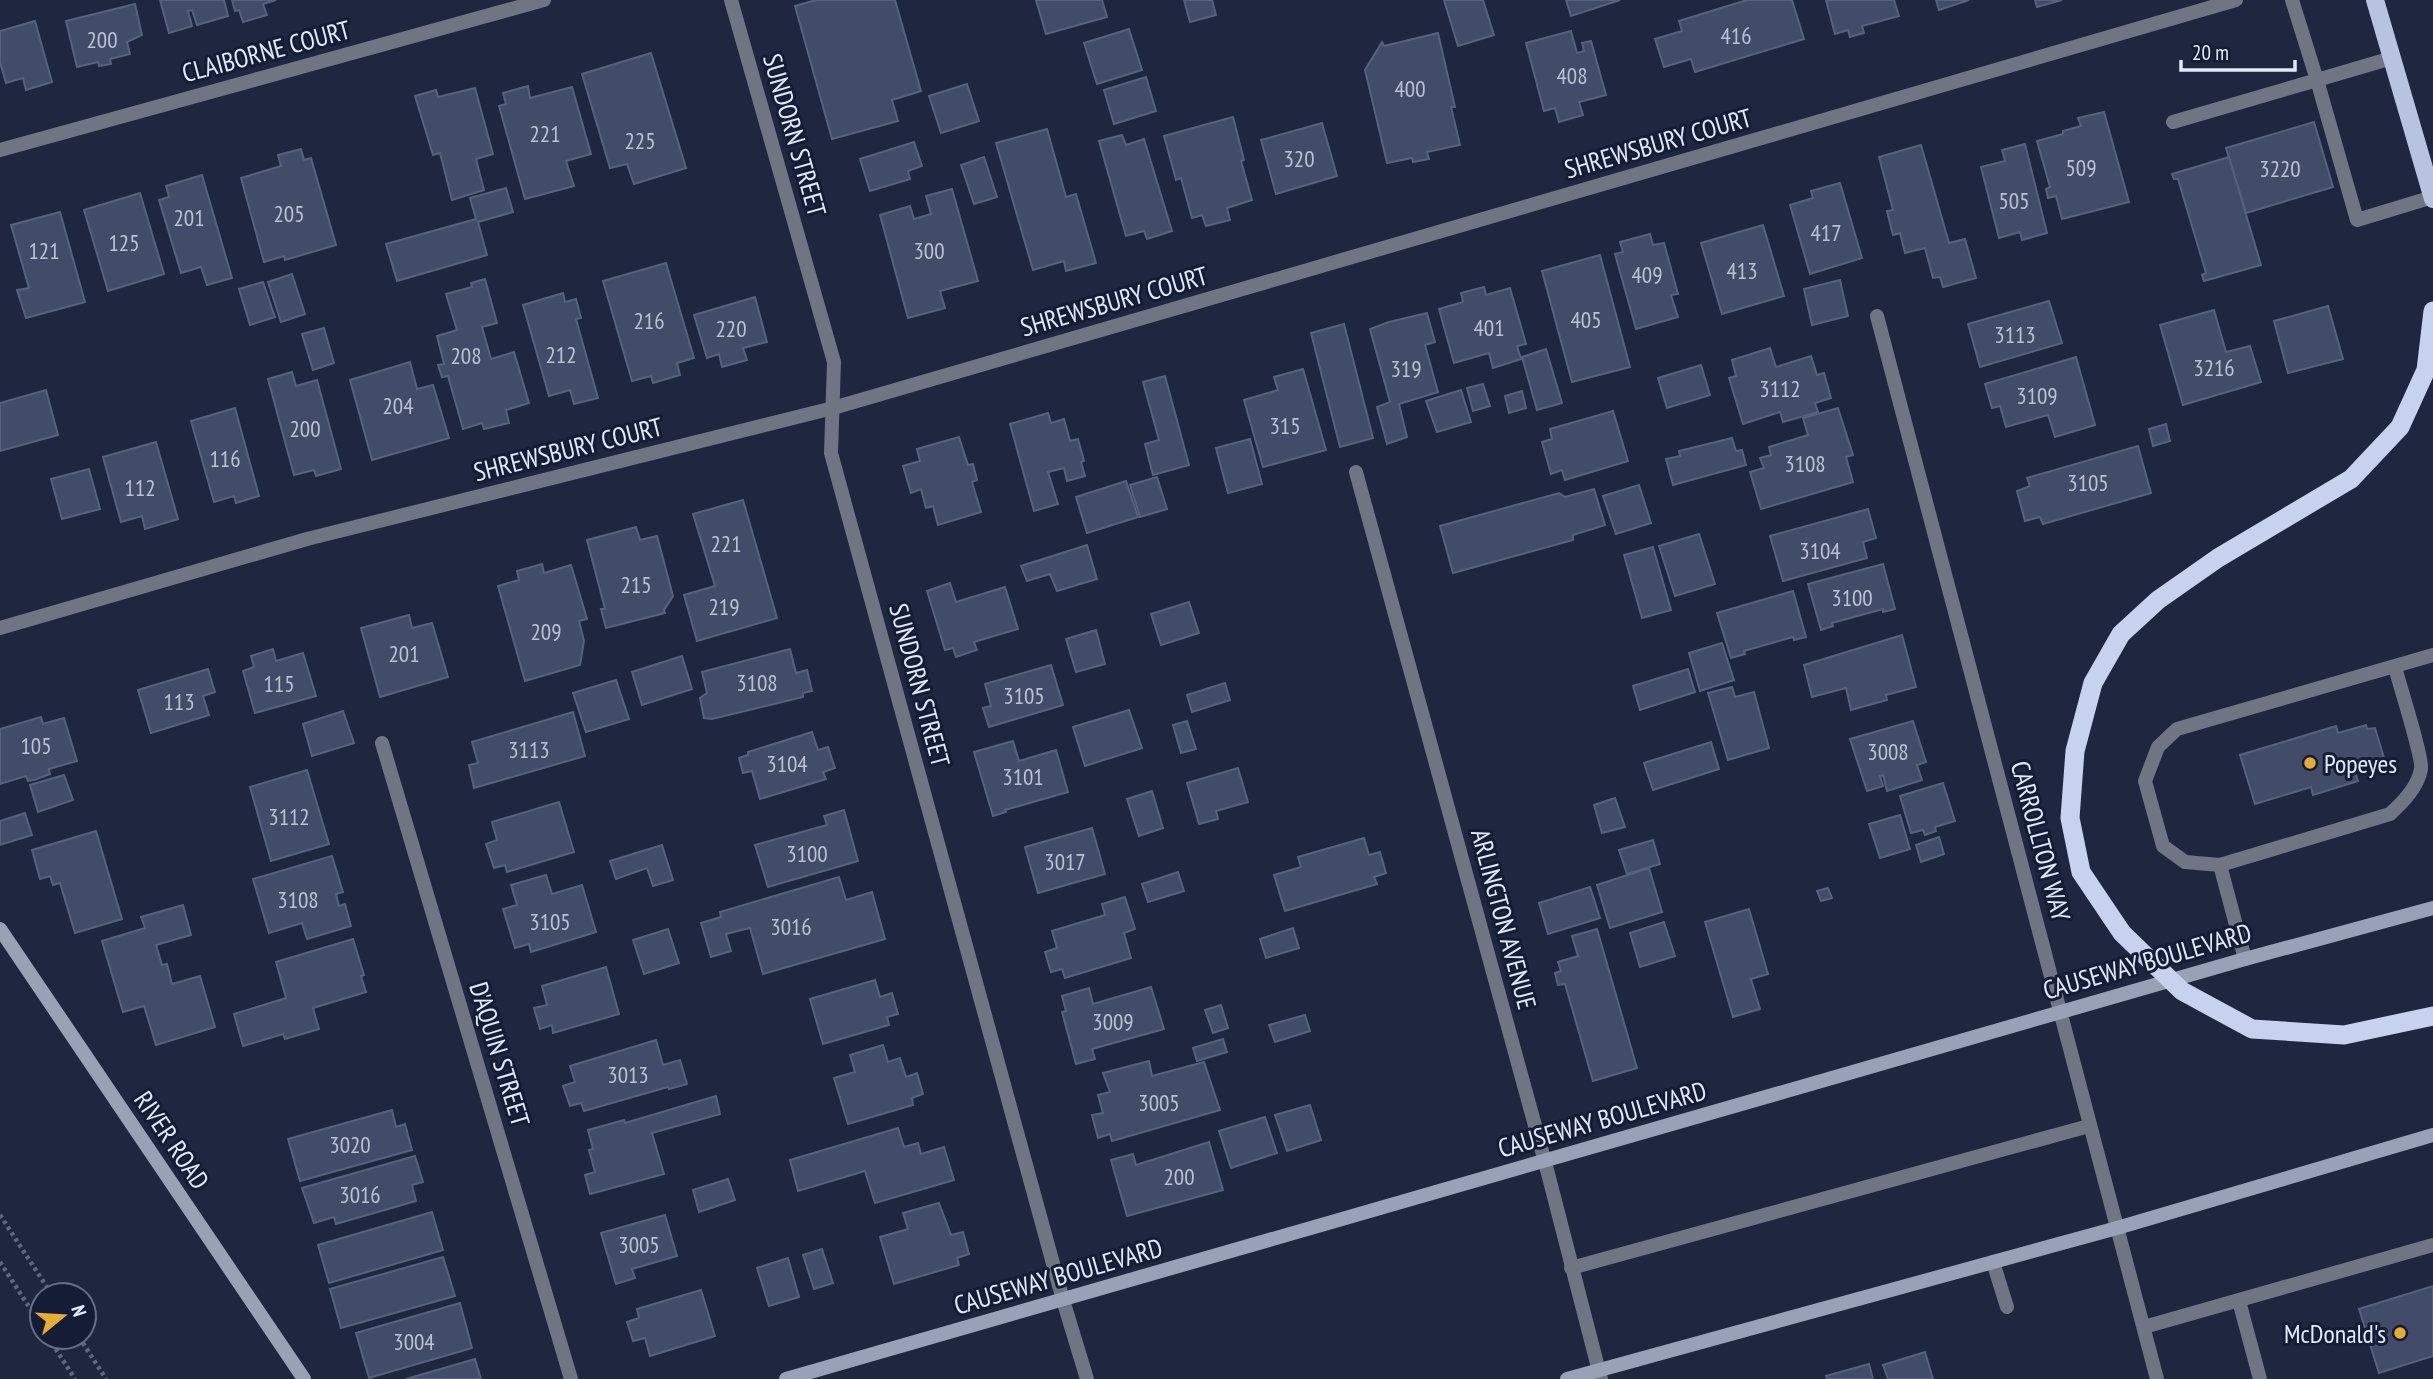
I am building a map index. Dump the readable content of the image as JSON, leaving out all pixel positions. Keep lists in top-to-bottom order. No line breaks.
{"streets":{"main road":["CAUSEWAY BOULEVARD","RIVER ROAD"],"street":["CLAIBORNE COURT","SUNDORN STREET","SHREWSBURY COURT","CARROLLTON WAY","ARLINGTON AVENUE","D'AQUIN STREET"]},"crossings":[["SUNDORN STREET","SHREWSBURY COURT"],["SUNDORN STREET","CAUSEWAY BOULEVARD"],["CARROLLTON WAY","CAUSEWAY BOULEVARD"],["ARLINGTON AVENUE","CAUSEWAY BOULEVARD"]],"places":["Popeyes","McDonald's"],"house_numbers":["416","200","408","400","221","225","320","509","3220","505","205","201","417","125","121","300","413","409","405","216","401","220","3113","212","208","3216","319","3112","3109","204","315","200","116","3108","3105","112","221","3104","215","3100","219","209","201","3108","115","3105","113","105","3113","3008","3104","3101","3112","3100","3017","3108","3105","3016","3009","3013","3005","3020","200","3016","3005","3004"],"scale_bar":"20 m","north":"right"}
